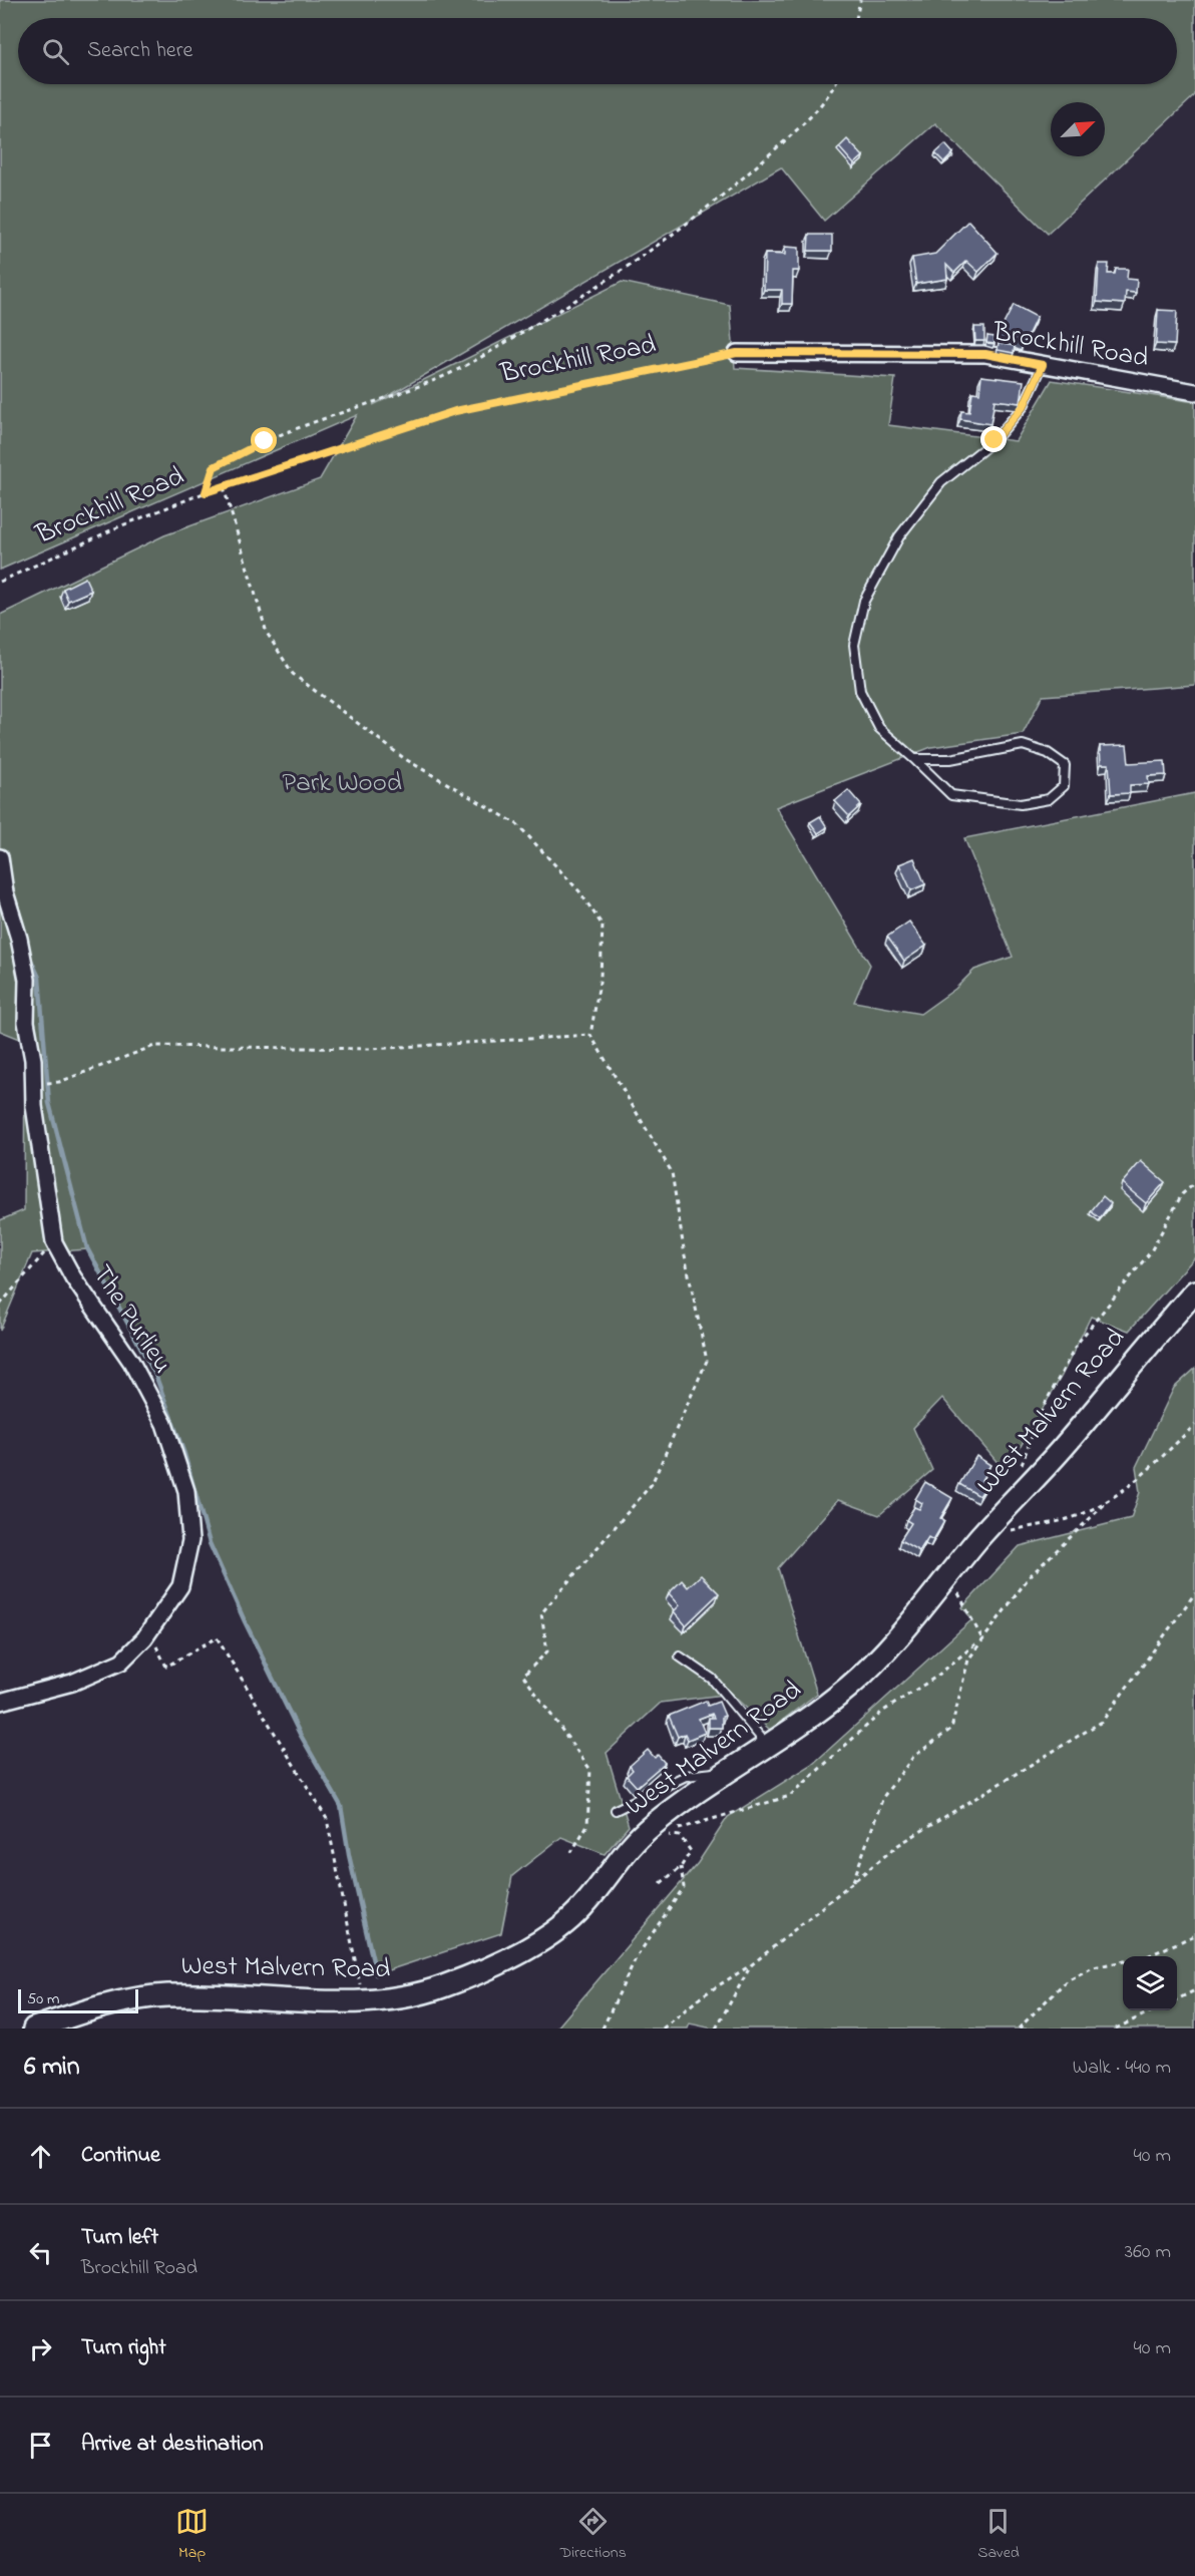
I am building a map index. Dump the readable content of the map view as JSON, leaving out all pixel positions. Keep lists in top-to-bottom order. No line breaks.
{"streets":{"main road":["West Malvern Road"],"street":["Brockhill Road","The Purlieu"]},"parks":["Park Wood"],"scale_bar":"50 m","north":"top right","page":{"search":"Search here","scale":"50 m","heading":["6 min","Walk · 440 m"],"list":[["Continue","40 m"],["Turn left","Brockhill Road","360 m"],["Turn right","40 m"],"Arrive at destination"],"nav":["Map","Directions","Saved"]}}
